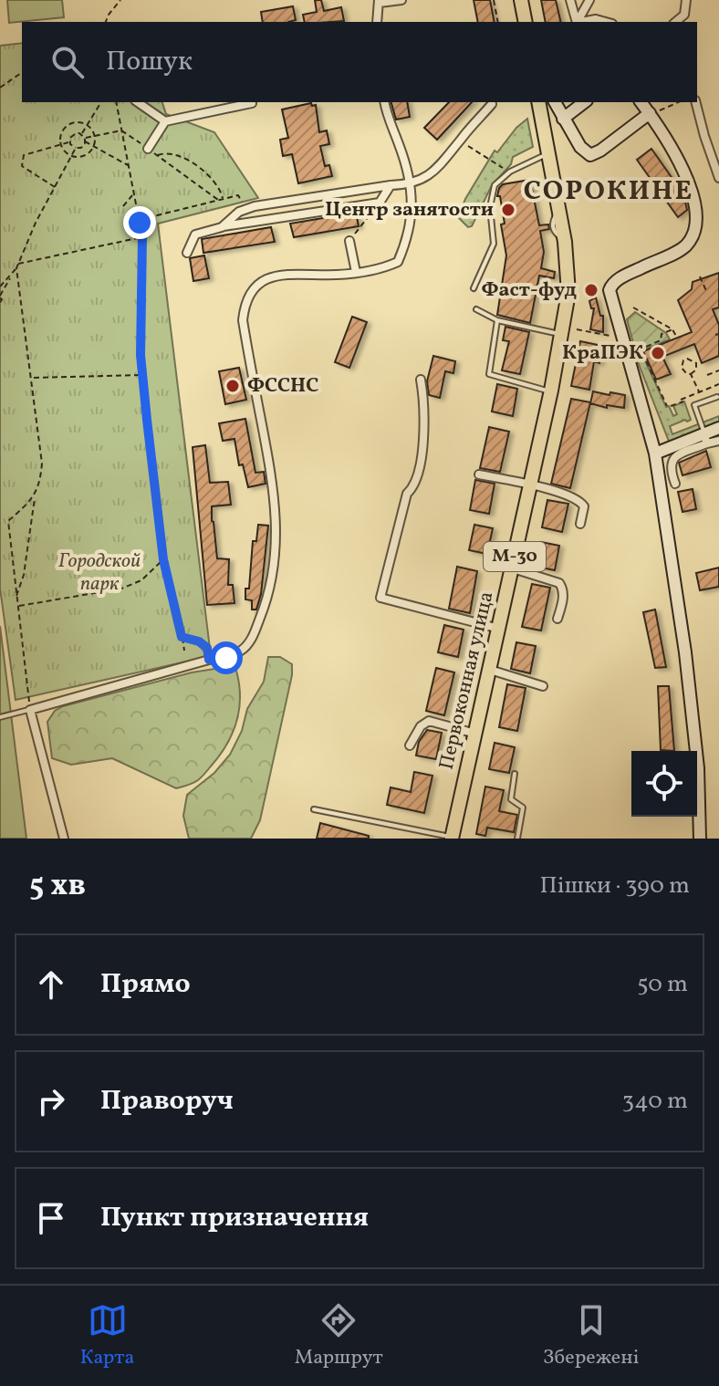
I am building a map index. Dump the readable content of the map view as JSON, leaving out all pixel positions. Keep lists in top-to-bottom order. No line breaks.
{"streets":{"highway":["М-30","Первоконная улица"]},"crossings":[["М-30","Первоконная улица"]],"districts":["СОРОКИНЕ"],"parks":["Городской парк"],"places":["Центр занятости","Фаст-фуд","КраПЭК","ФССНС"],"page":{"search":"Пошук","heading":["5 хв","Пішки · 390 m"],"list":[["Прямо","50 m"],["Праворуч","340 m"],"Пункт призначення"],"nav":["Карта","Маршрут","Збережені"]}}
